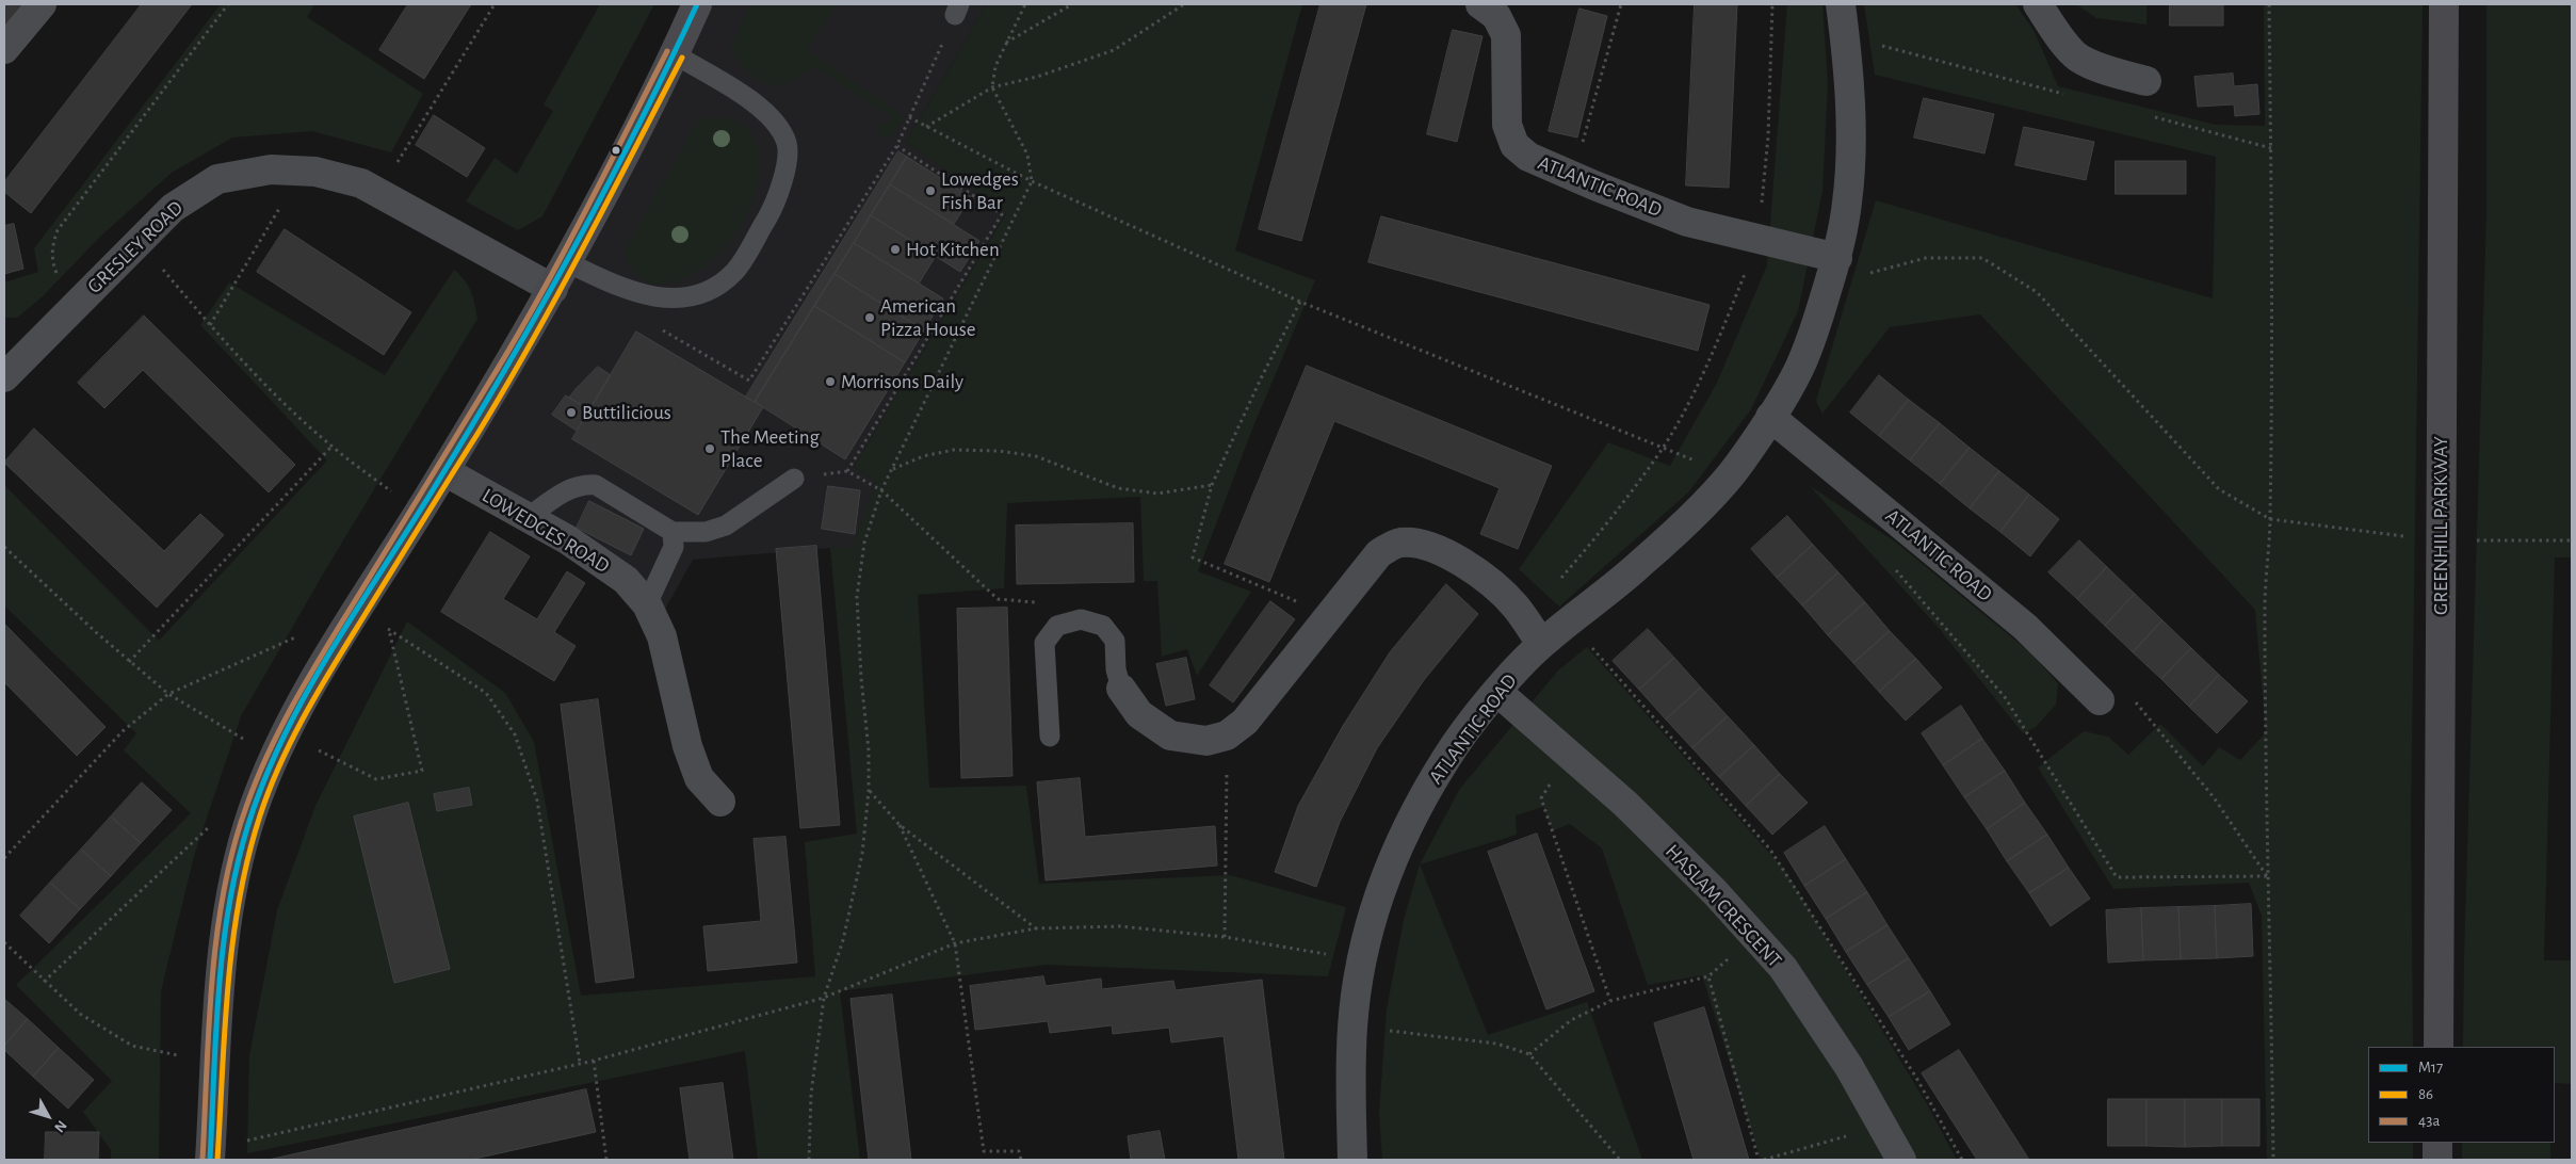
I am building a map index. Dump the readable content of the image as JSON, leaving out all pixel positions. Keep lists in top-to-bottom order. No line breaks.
{"streets":{"street":["ATLANTIC ROAD","GRESLEY ROAD","GREENHILL PARKWAY","LOWEDGES ROAD","HASLAM CRESCENT"]},"crossings":[["ATLANTIC ROAD","HASLAM CRESCENT"]],"places":["Lowedges Fish Bar","Hot Kitchen","American Pizza House","Morrisons Daily","Buttilicious","The Meeting Place"],"lines":["transit line M17","transit line 43a","transit line 86"],"legend":["M17","86","43a"],"north":"bottom right"}
